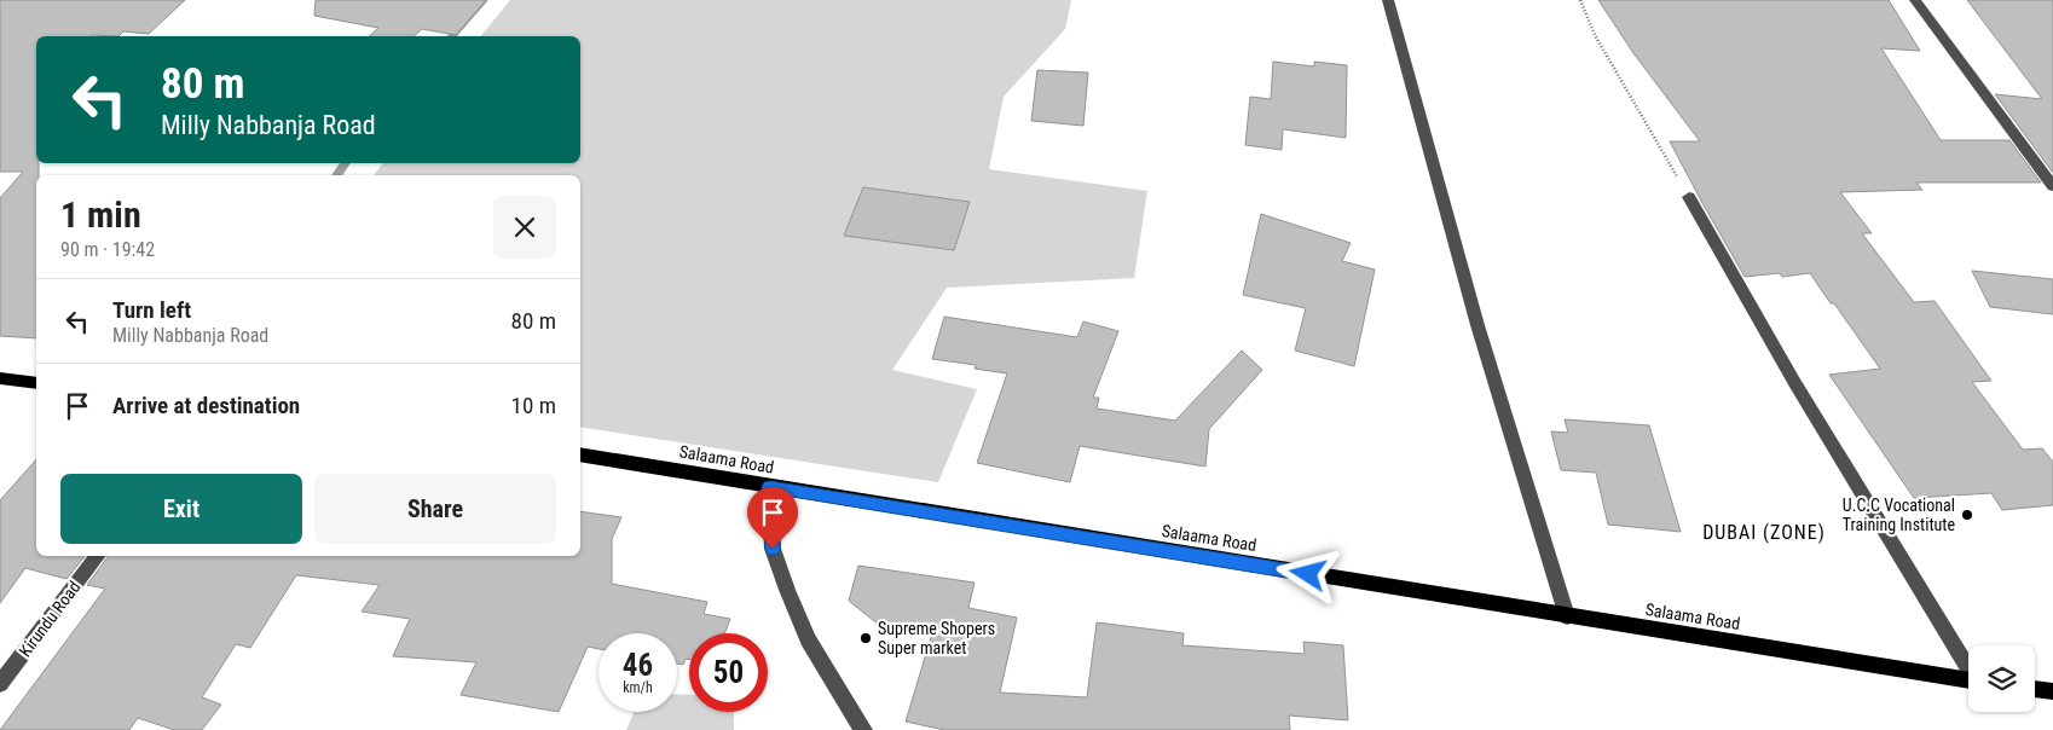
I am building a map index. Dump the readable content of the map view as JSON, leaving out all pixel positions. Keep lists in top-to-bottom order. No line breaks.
{"streets":{"main road":["Salaama Road"],"street":["Kirundu Road"]},"districts":["DUBAI (ZONE)"],"places":["U.C.C Vocational Training Institute","Supreme Shopers Super market"],"page":{"turn":["80 m","Milly Nabbanja Road"],"heading":["1 min","90 m · 19:42"],"list":[{"name":"Turn left","note":"Milly Nabbanja Road","value":"80 m"},{"name":"Arrive at destination","value":"10 m"}],"buttons":["Exit","Share"],"speed":"46 km/h","limit":"50"}}
